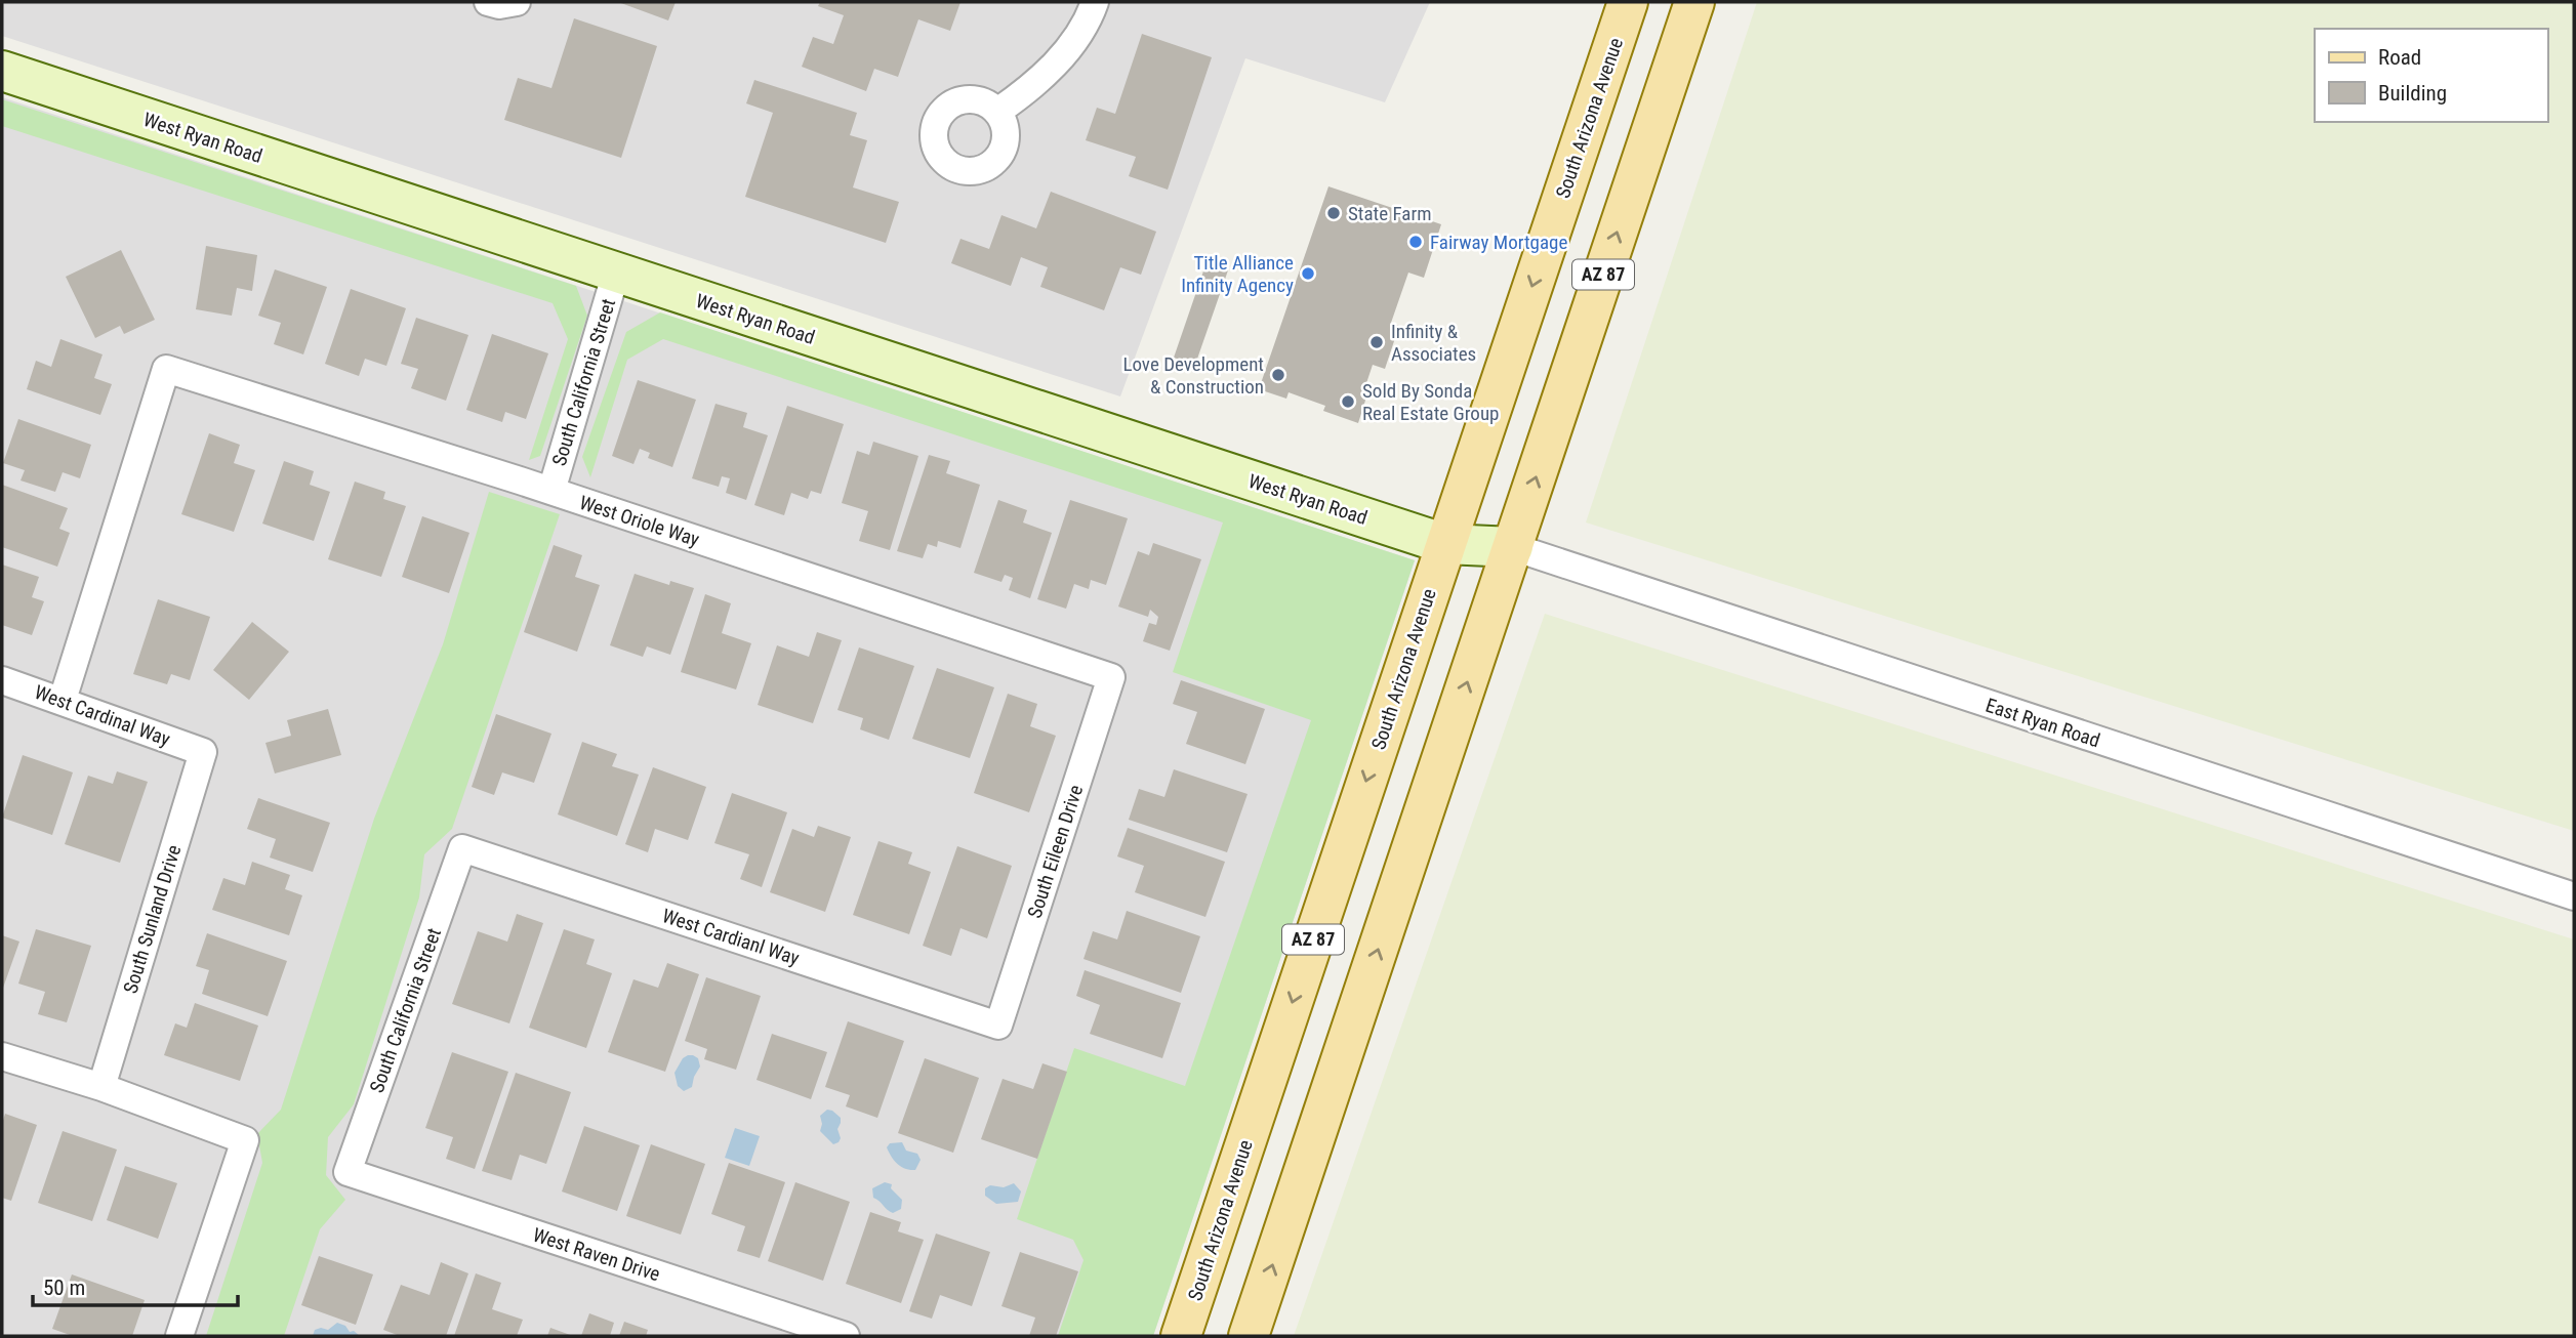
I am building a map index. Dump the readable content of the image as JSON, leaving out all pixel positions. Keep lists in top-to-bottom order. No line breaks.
{"streets":{"main road":["South Arizona Avenue","AZ 87"],"street":["West Ryan Road","South California Street","West Oriole Way","West Cardinal Way","East Ryan Road","South Eileen Drive","South Sunland Drive","West Cardianl Way","West Raven Drive"]},"crossings":[["South Arizona Avenue","West Ryan Road"],["West Ryan Road","AZ 87"],["West Ryan Road","South California Street"],["West Ryan Road","East Ryan Road"],["AZ 87","East Ryan Road"],["South California Street","West Oriole Way"],["South California Street","West Cardianl Way"],["South California Street","West Raven Drive"],["West Oriole Way","West Cardinal Way"],["West Oriole Way","South Eileen Drive"],["West Cardinal Way","South Sunland Drive"],["South Eileen Drive","West Cardianl Way"]],"places":["State Farm","Fairway Mortgage","Title Alliance Infinity Agency","Infinity & Associates","Love Development & Construction","Sold By Sonda Real Estate Group"],"legend":["Road","Building"],"scale_bar":"50 m"}
